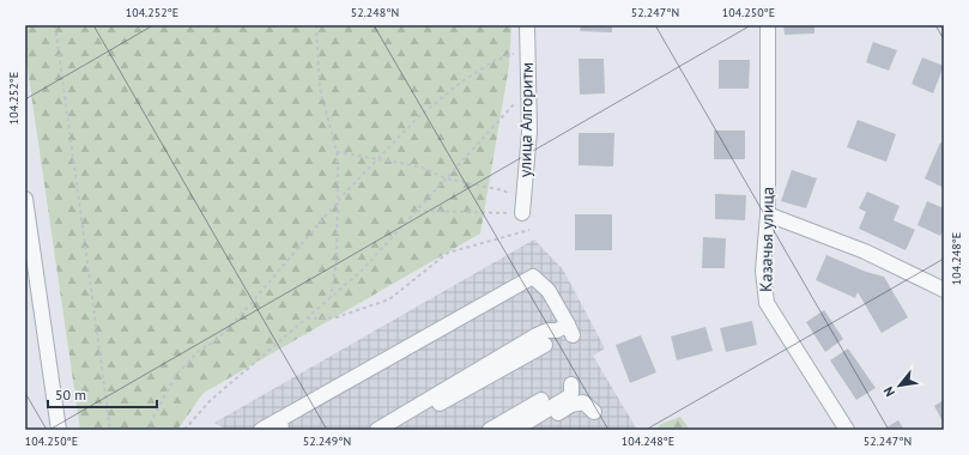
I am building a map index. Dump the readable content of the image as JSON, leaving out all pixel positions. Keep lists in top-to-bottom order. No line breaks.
{"streets":{"street":["улица Алгоритм","Казачья улица"]},"scale_bar":"50 m","north":"bottom left","coordinates":["104.252°E","52.248°N","52.247°N","104.250°E","104.248°E","52.249°N"]}
